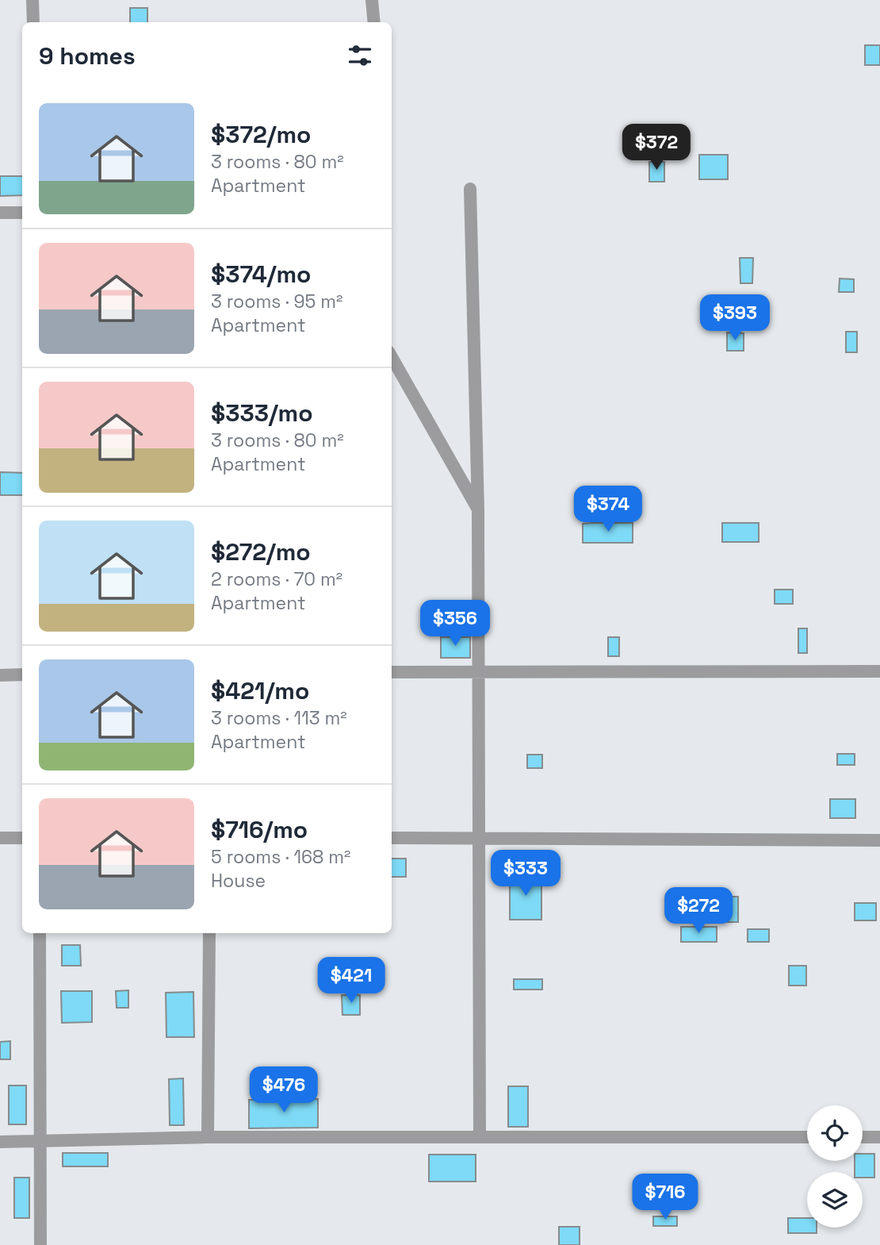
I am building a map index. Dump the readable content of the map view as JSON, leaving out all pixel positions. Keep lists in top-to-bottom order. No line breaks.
{"page":{"heading":"9 homes","list":[{"name":"$372/mo","note":"3 rooms · 80 m² · Apartment"},{"name":"$374/mo","note":"3 rooms · 95 m² · Apartment"},{"name":"$333/mo","note":"3 rooms · 80 m² · Apartment"},{"name":"$272/mo","note":"2 rooms · 70 m² · Apartment"},{"name":"$421/mo","note":"3 rooms · 113 m² · Apartment"},{"name":"$716/mo","note":"5 rooms · 168 m² · House"}],"price":["$372","$393","$374","$356","$333","$272","$421","$476","$716"]}}
